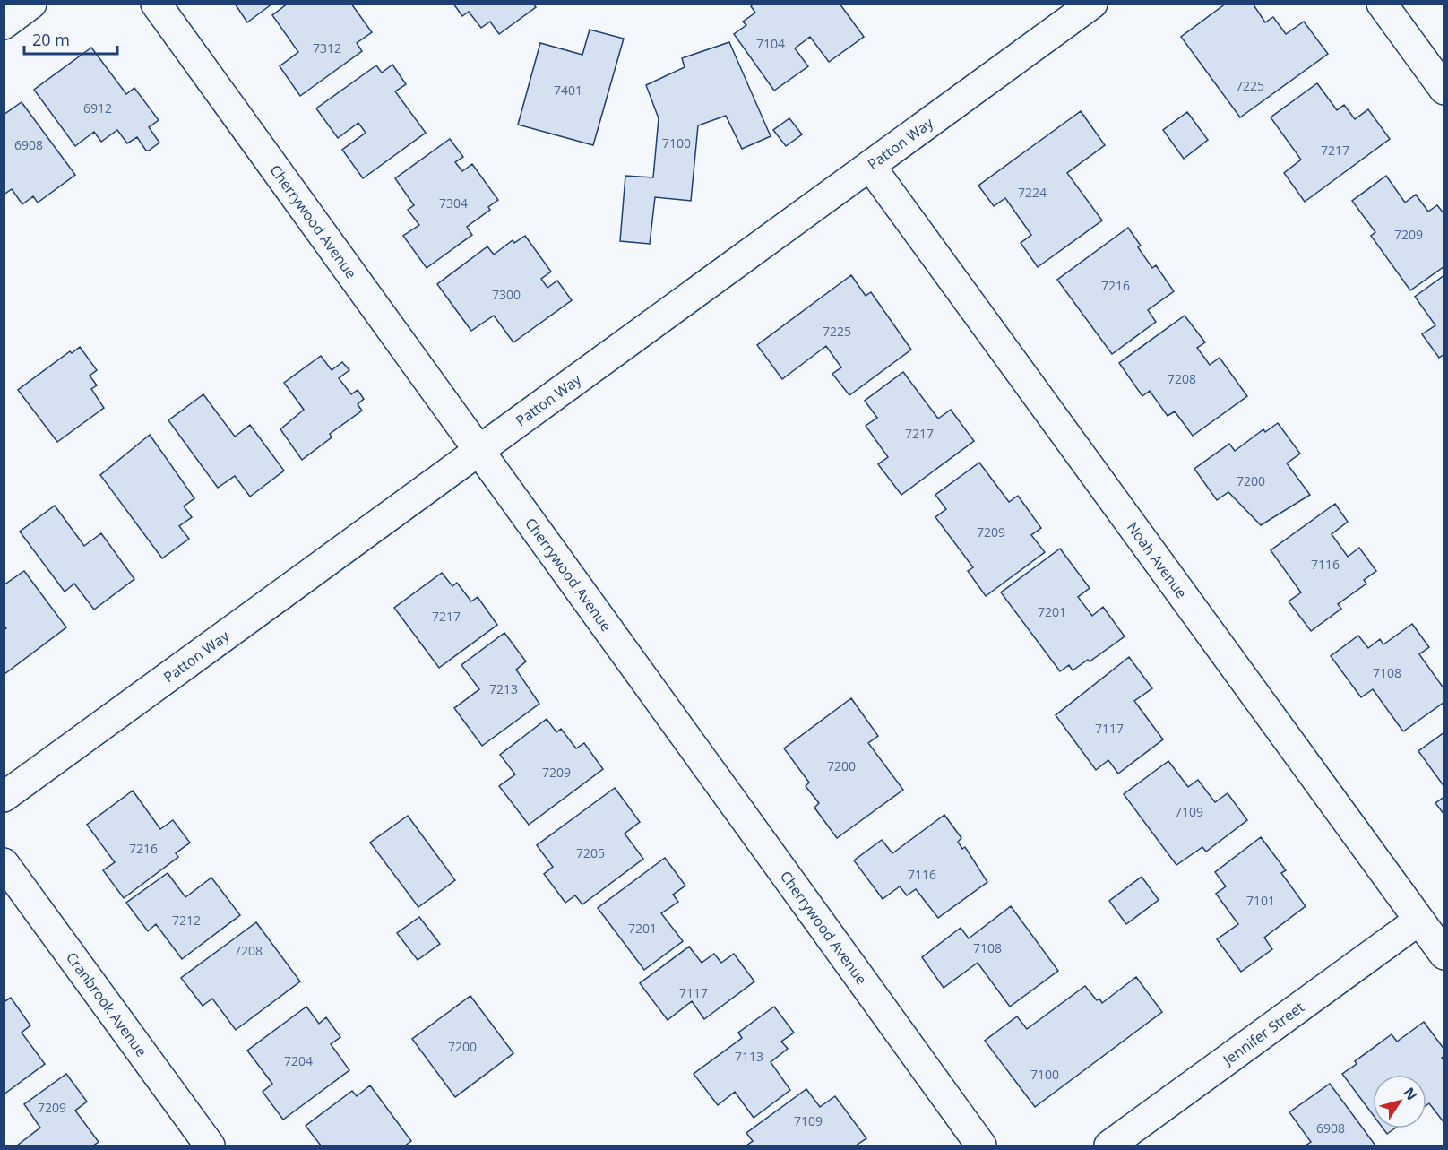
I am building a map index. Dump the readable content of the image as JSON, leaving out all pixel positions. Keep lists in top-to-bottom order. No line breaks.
{"streets":{"street":["Patton Way","Cherrywood Avenue","Noah Avenue","Cranbrook Avenue","Jennifer Street"]},"crossings":[["Patton Way","Cherrywood Avenue"],["Patton Way","Noah Avenue"],["Noah Avenue","Jennifer Street"]],"house_numbers":["7104","7312","7225","7401","6912","7100","6908","7217","7224","7304","7209","7216","7300","7225","7208","7217","7200","7209","7116","7201","7217","7108","7213","7117","7200","7209","7109","7216","7205","7116","7101","7212","7201","7108","7208","7117","7200","7113","7204","7100","7209","7109","6908"],"scale_bar":"20 m","north":"top right"}
